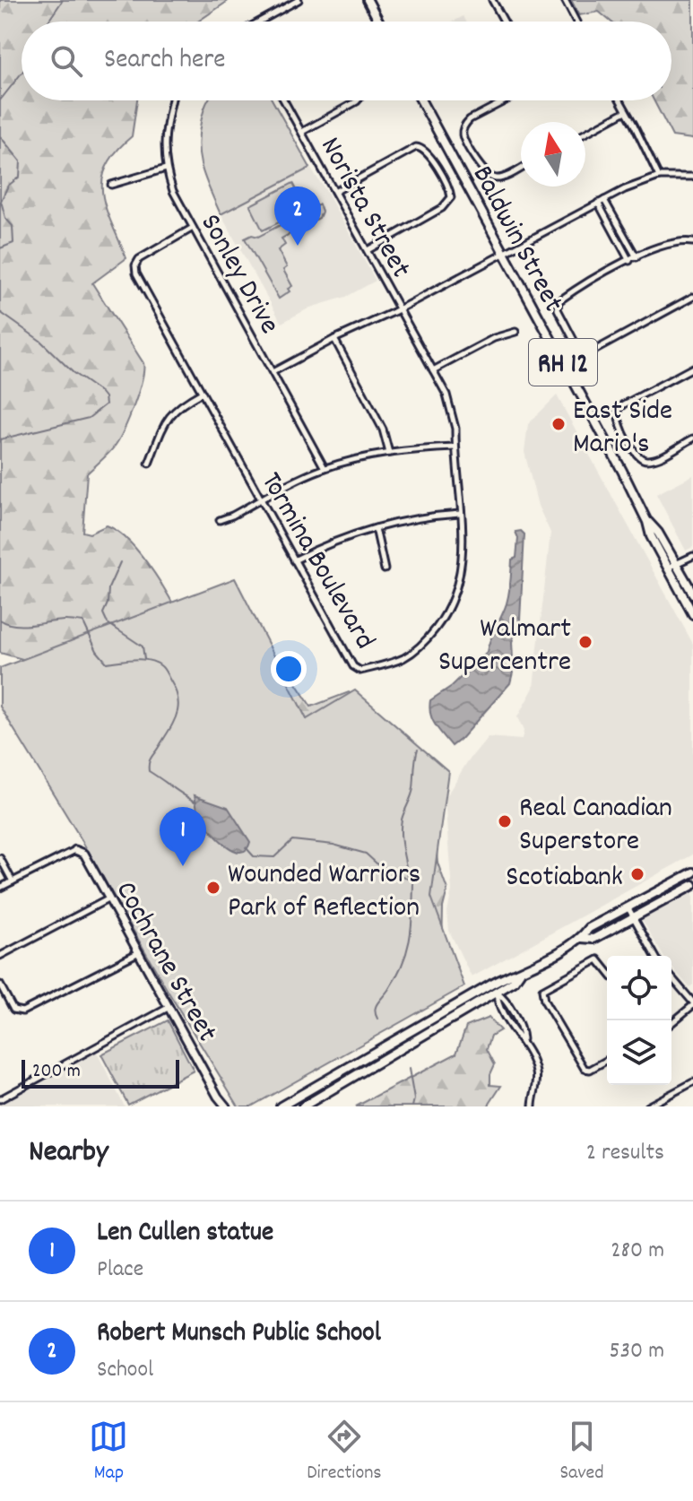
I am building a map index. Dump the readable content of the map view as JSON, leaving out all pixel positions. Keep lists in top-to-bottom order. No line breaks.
{"streets":{"main road":["Baldwin Street","RH 12"],"street":["Norista Street","Sonley Drive","Tormina Boulevard","Cochrane Street"]},"crossings":[["Norista Street","Tormina Boulevard"],["Sonley Drive","Tormina Boulevard"]],"places":["East Side Mario's","Walmart Supercentre","Real Canadian Superstore","Scotiabank","Wounded Warriors Park of Reflection"],"scale_bar":"200 m","north":"top","page":{"search":"Search here","pins":["2","1"],"scale":"200 m","heading":["Nearby","2 results"],"list":[{"mark":"1","name":"Len Cullen statue","note":"Place","value":"280 m"},{"mark":"2","name":"Robert Munsch Public School","note":"School","value":"530 m"}],"nav":["Map","Directions","Saved"]}}
